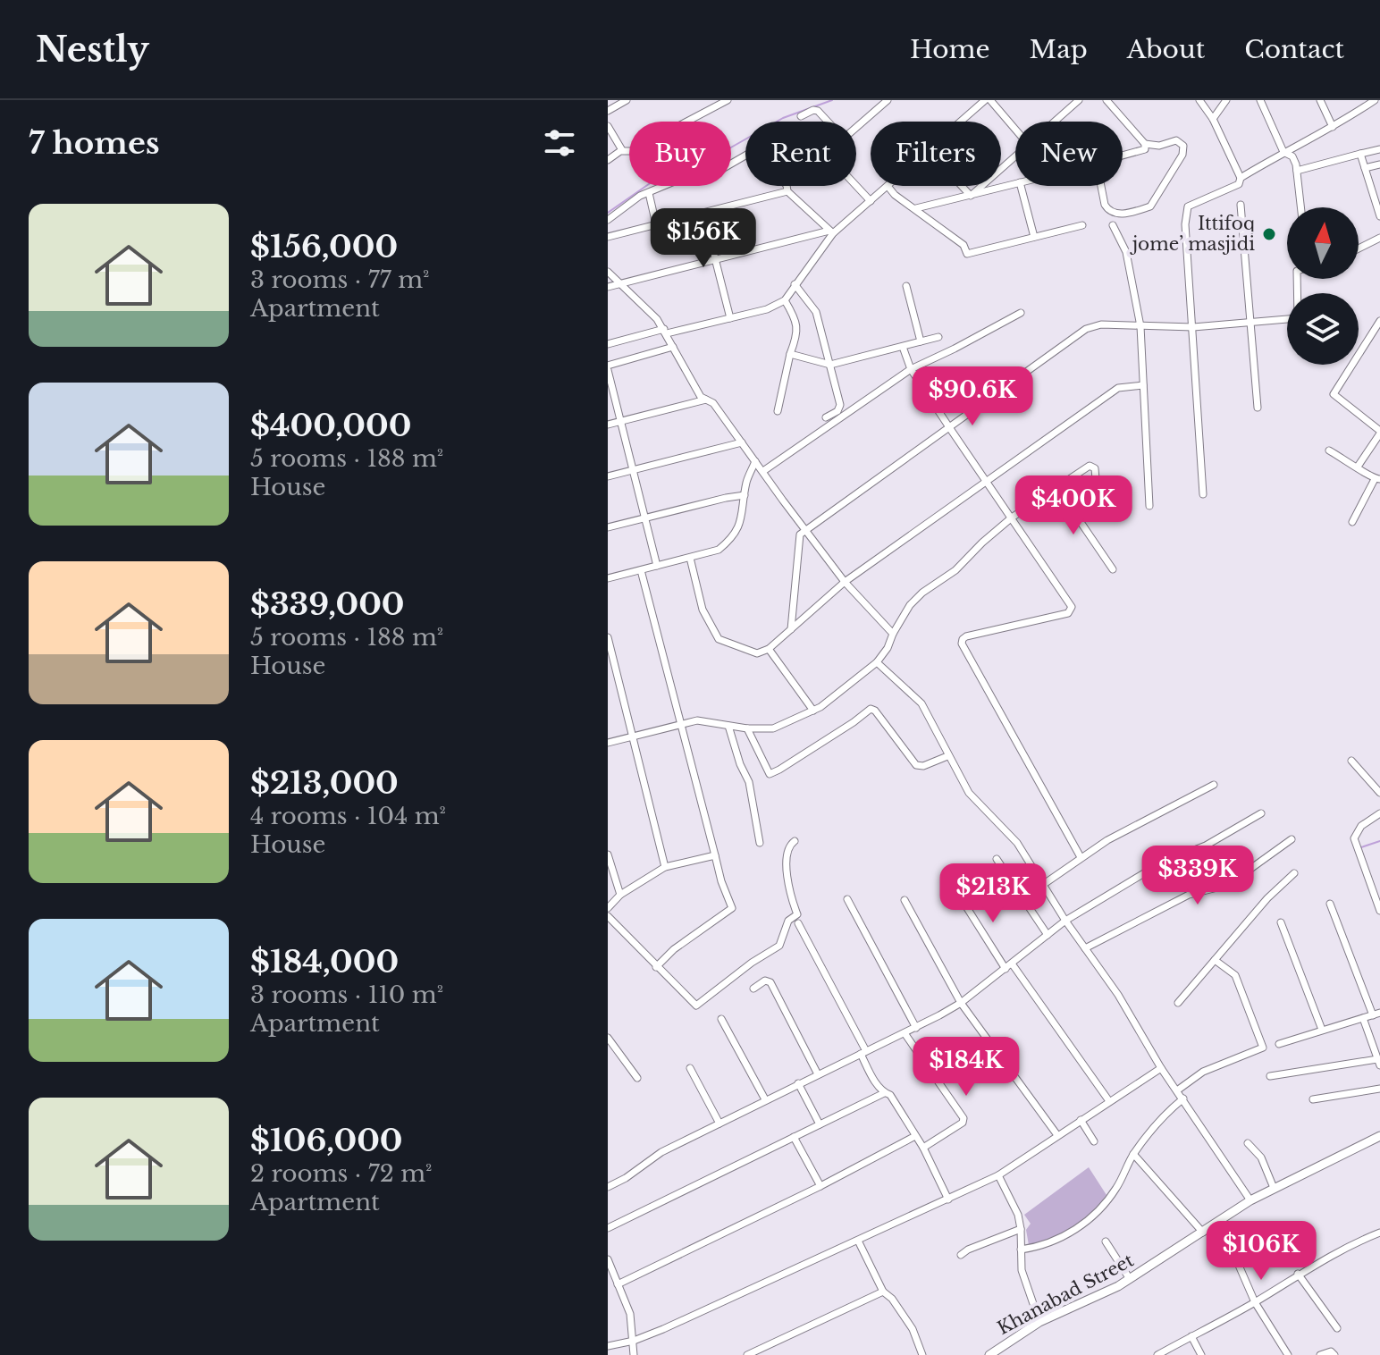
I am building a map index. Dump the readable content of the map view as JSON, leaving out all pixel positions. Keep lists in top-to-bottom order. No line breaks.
{"streets":{"main road":["Khanabad Street"]},"places":["Ittifoq jome’ masjidi"],"north":"top","page":{"header":"Nestly","nav":["Home","Map","About","Contact"],"heading":"7 homes","chip":["Buy","Rent","Filters","New"],"list":[{"name":"$156,000","note":"3 rooms · 77 m² · Apartment"},{"name":"$400,000","note":"5 rooms · 188 m² · House"},{"name":"$339,000","note":"5 rooms · 188 m² · House"},{"name":"$213,000","note":"4 rooms · 104 m² · House"},{"name":"$184,000","note":"3 rooms · 110 m² · Apartment"},{"name":"$106,000","note":"2 rooms · 72 m² · Apartment"}],"price":["$156K","$90.6K","$400K","$339K","$213K","$184K","$106K"]}}
